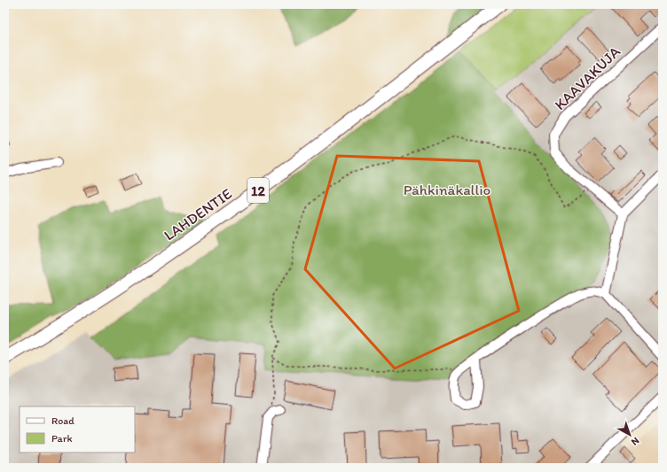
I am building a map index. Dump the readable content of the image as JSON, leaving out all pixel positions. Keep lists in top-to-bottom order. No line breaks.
{"streets":{"highway":["12","LAHDENTIE"],"street":["KAAVAKUJA"]},"parks":["Pähkinäkallio"],"legend":["Road","Park"],"north":"bottom right"}
